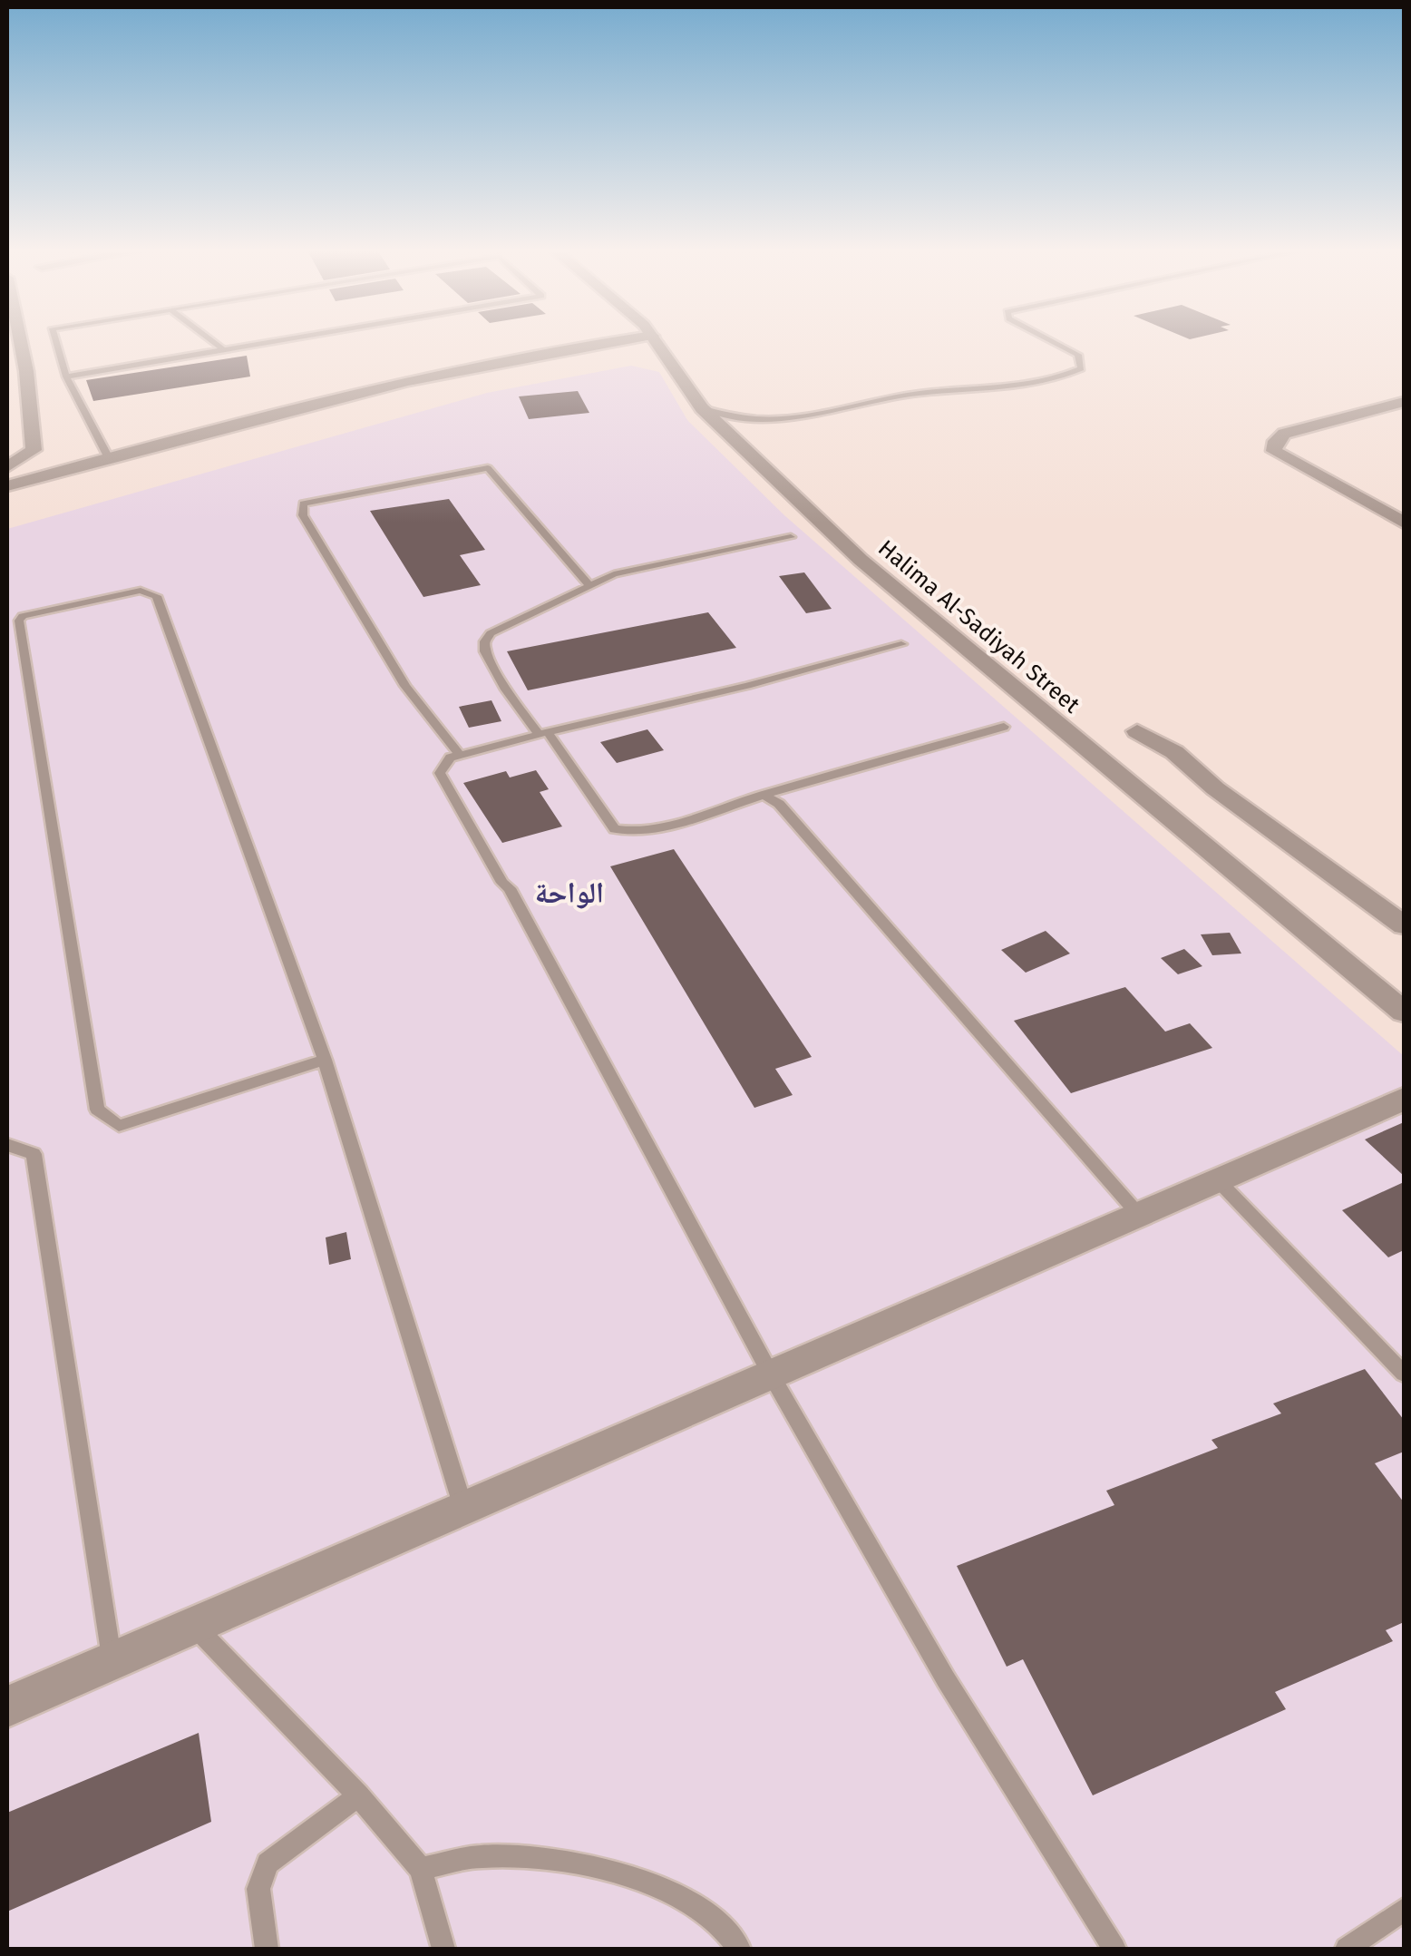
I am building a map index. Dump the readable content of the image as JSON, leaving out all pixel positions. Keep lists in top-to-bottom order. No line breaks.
{"streets":{"street":["Halima Al-Sadiyah Street"]},"districts":["الواحة"]}
